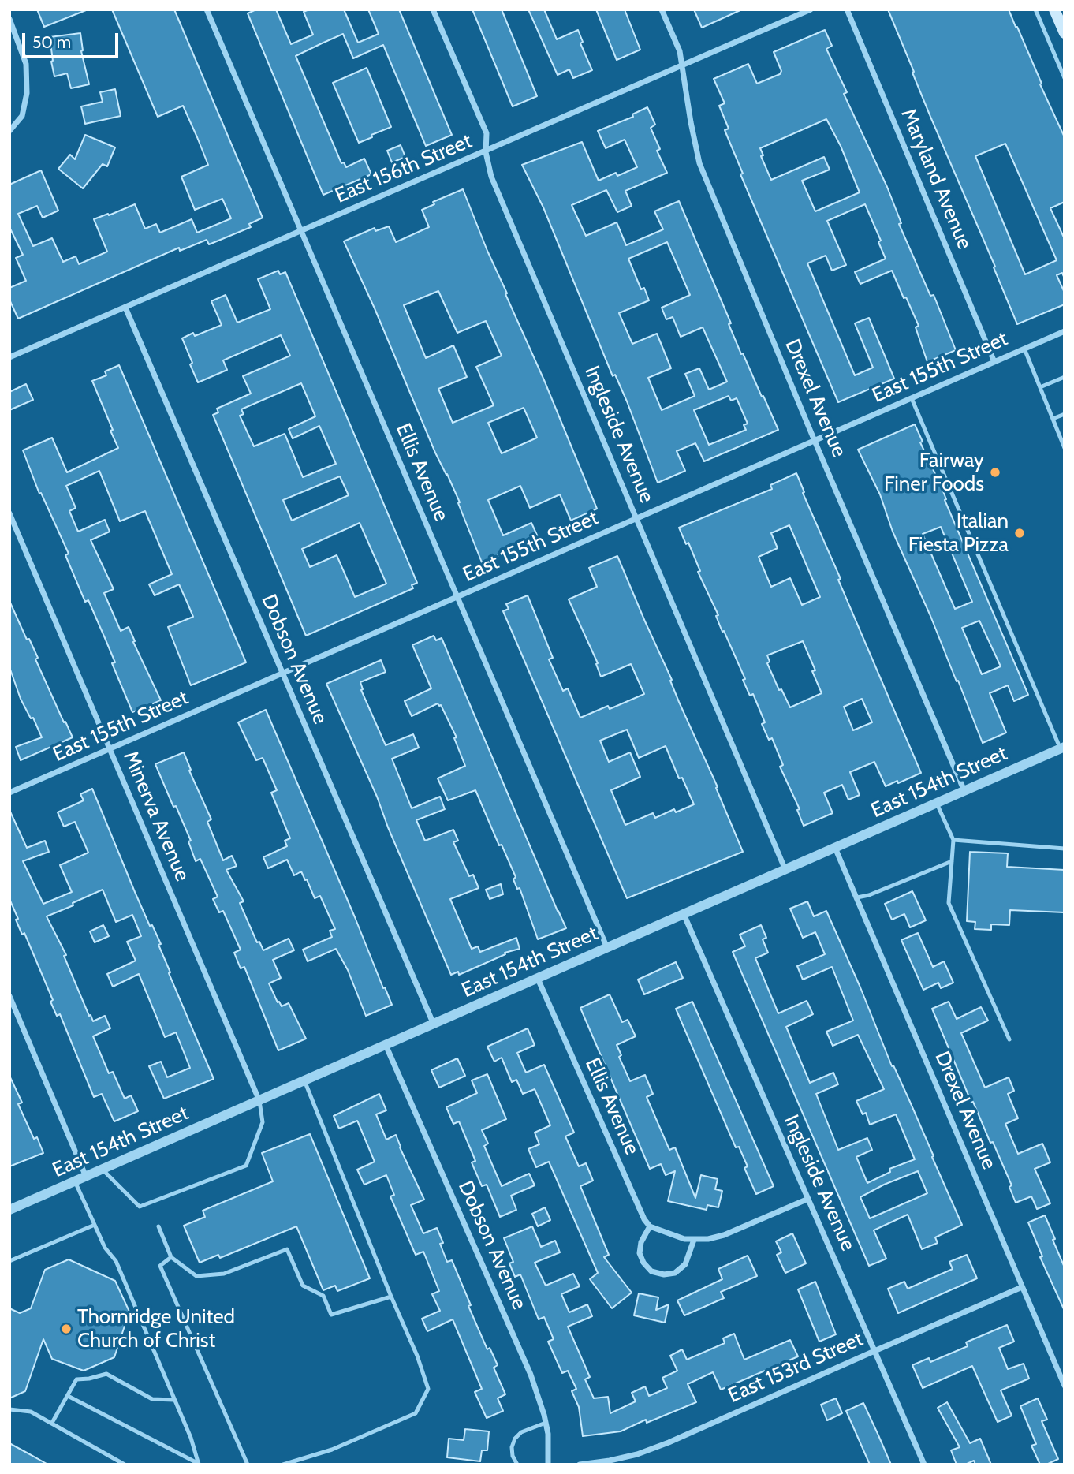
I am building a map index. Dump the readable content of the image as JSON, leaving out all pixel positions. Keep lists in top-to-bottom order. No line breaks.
{"streets":{"street":["East 156th Street","Maryland Avenue","East 155th Street","Drexel Avenue","Ingleside Avenue","Ellis Avenue","Dobson Avenue","East 154th Street","Minerva Avenue","East 153rd Street"]},"crossings":[["East 156th Street","Drexel Avenue"],["East 156th Street","Ingleside Avenue"],["East 156th Street","Ellis Avenue"],["East 156th Street","Dobson Avenue"],["Maryland Avenue","East 155th Street"],["East 155th Street","Drexel Avenue"],["East 155th Street","Ingleside Avenue"],["East 155th Street","Ellis Avenue"],["East 155th Street","Dobson Avenue"],["East 155th Street","Minerva Avenue"],["Drexel Avenue","East 154th Street"],["Drexel Avenue","East 153rd Street"],["Ingleside Avenue","East 154th Street"],["Ingleside Avenue","East 153rd Street"],["Ellis Avenue","East 154th Street"],["Dobson Avenue","East 154th Street"],["East 154th Street","Minerva Avenue"]],"places":["Fairway Finer Foods","Italian Fiesta Pizza","Thornridge United Church of Christ"],"scale_bar":"50 m"}
